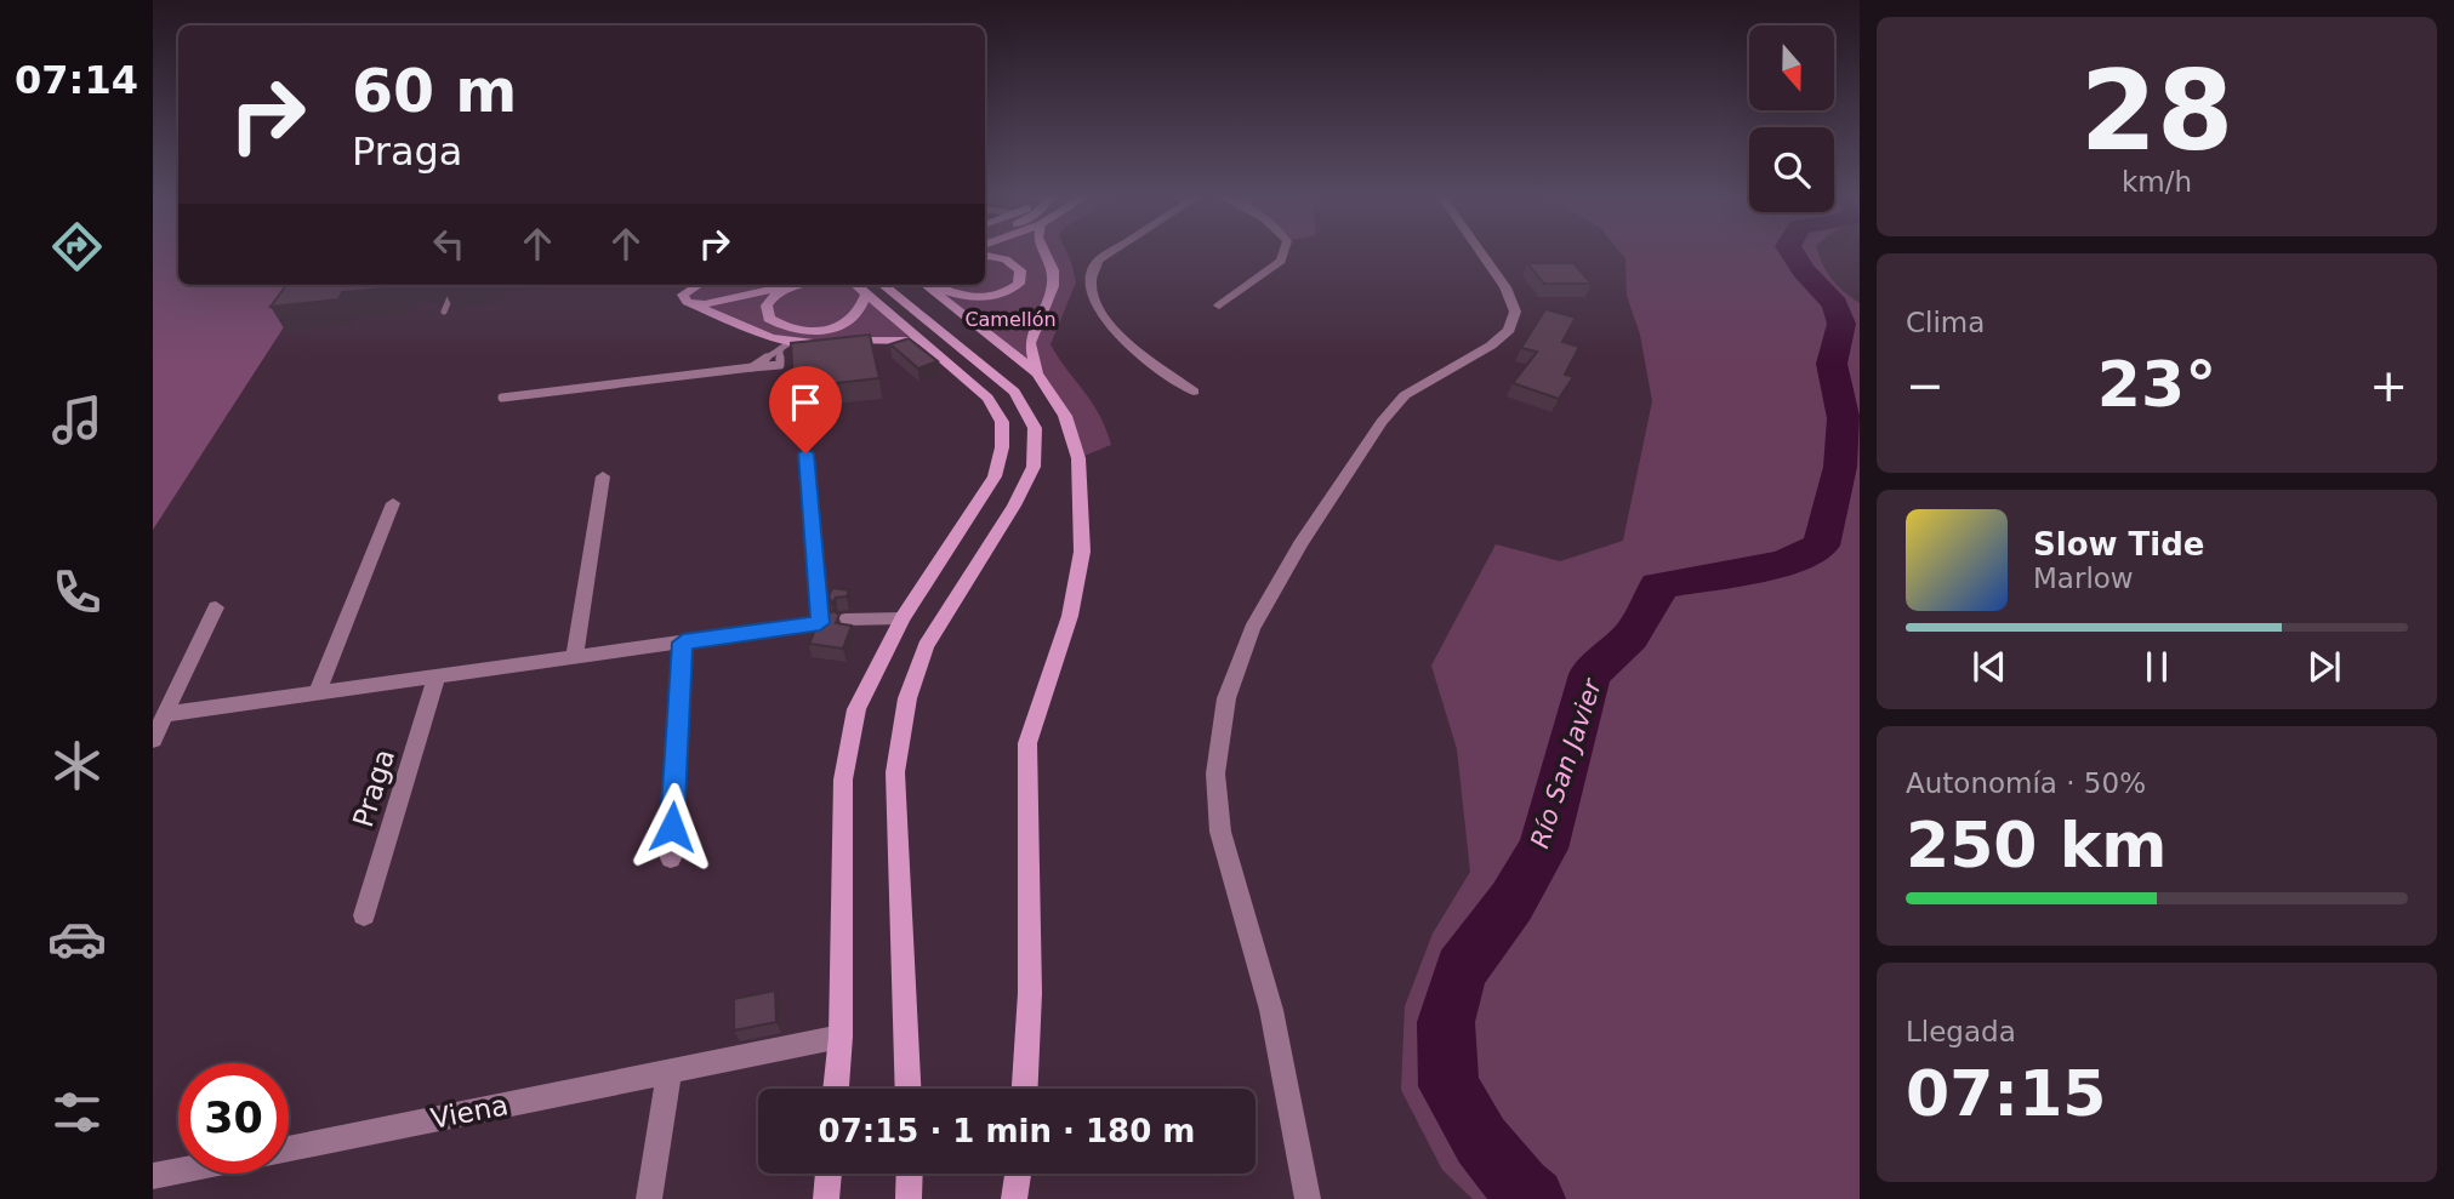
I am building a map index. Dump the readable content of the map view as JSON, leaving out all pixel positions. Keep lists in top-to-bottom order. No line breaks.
{"streets":{"street":["Praga","Viena"]},"water":["Río San Javier"],"parks":["Camellón"],"north":"bottom","page":{"tabs":"07:14","tile":[["28","km/h"],"Clima",["Autonomía · 50%","250 km"],["Llegada","07:15"]],"turn":["60 m","Praga"],"heat":["−","23°","+"],"song":["Slow Tide","Marlow"],"limit":"30","trip":"07:15 · 1 min · 180 m"}}
